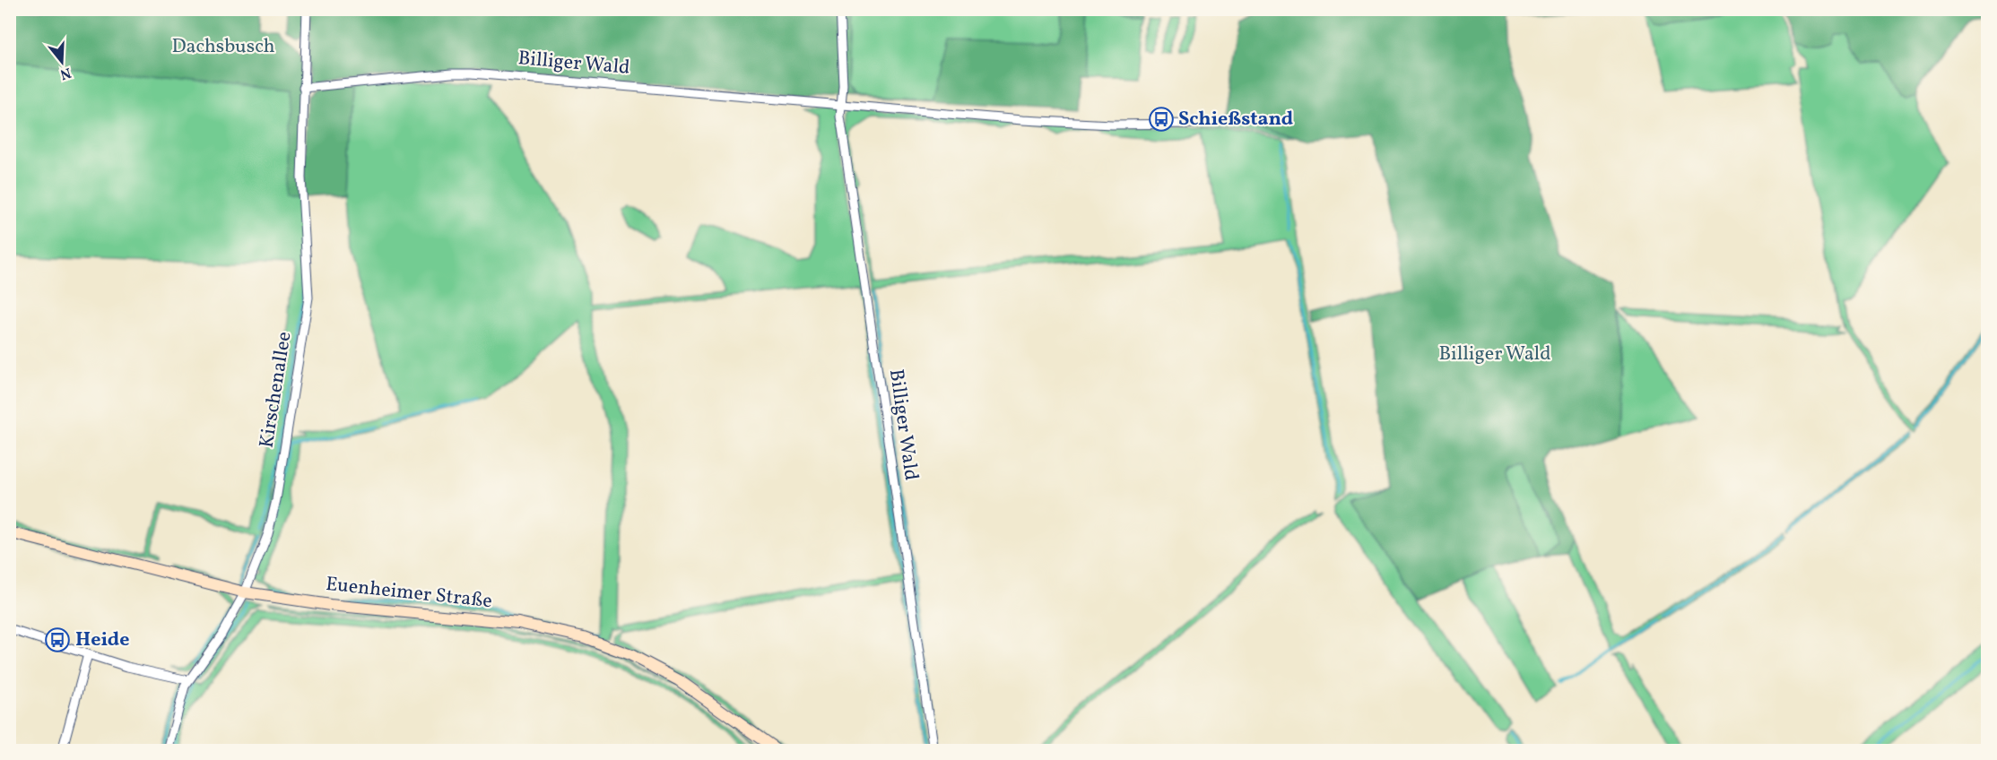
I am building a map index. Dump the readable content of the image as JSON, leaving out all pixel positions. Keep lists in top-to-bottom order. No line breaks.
{"streets":{"main road":["Euenheimer Straße"],"street":["Billiger Wald","Kirschenallee"]},"crossings":[["Billiger Wald","Kirschenallee"],["Kirschenallee","Euenheimer Straße"]],"parks":["Dachsbusch","Billiger Wald"],"places":{"bus stop":["Schießstand","Heide"]},"north":"bottom"}
